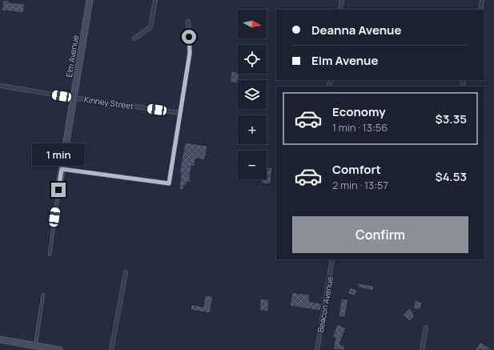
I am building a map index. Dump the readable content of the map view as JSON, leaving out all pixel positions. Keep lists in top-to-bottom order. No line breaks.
{"streets":{"street":["Elm Avenue","Kinney Street","Beacon Avenue"]},"crossings":[["Elm Avenue","Kinney Street"]],"north":"right","page":{"map_buttons":["+","−"],"banner":["Deanna Avenue","Elm Avenue"],"list":[{"name":"Economy","note":"1 min · 13:56","value":"$3.35"},{"name":"Comfort","note":"2 min · 13:57","value":"$4.53"}],"bubble":"1 min","buttons":"Confirm"}}
